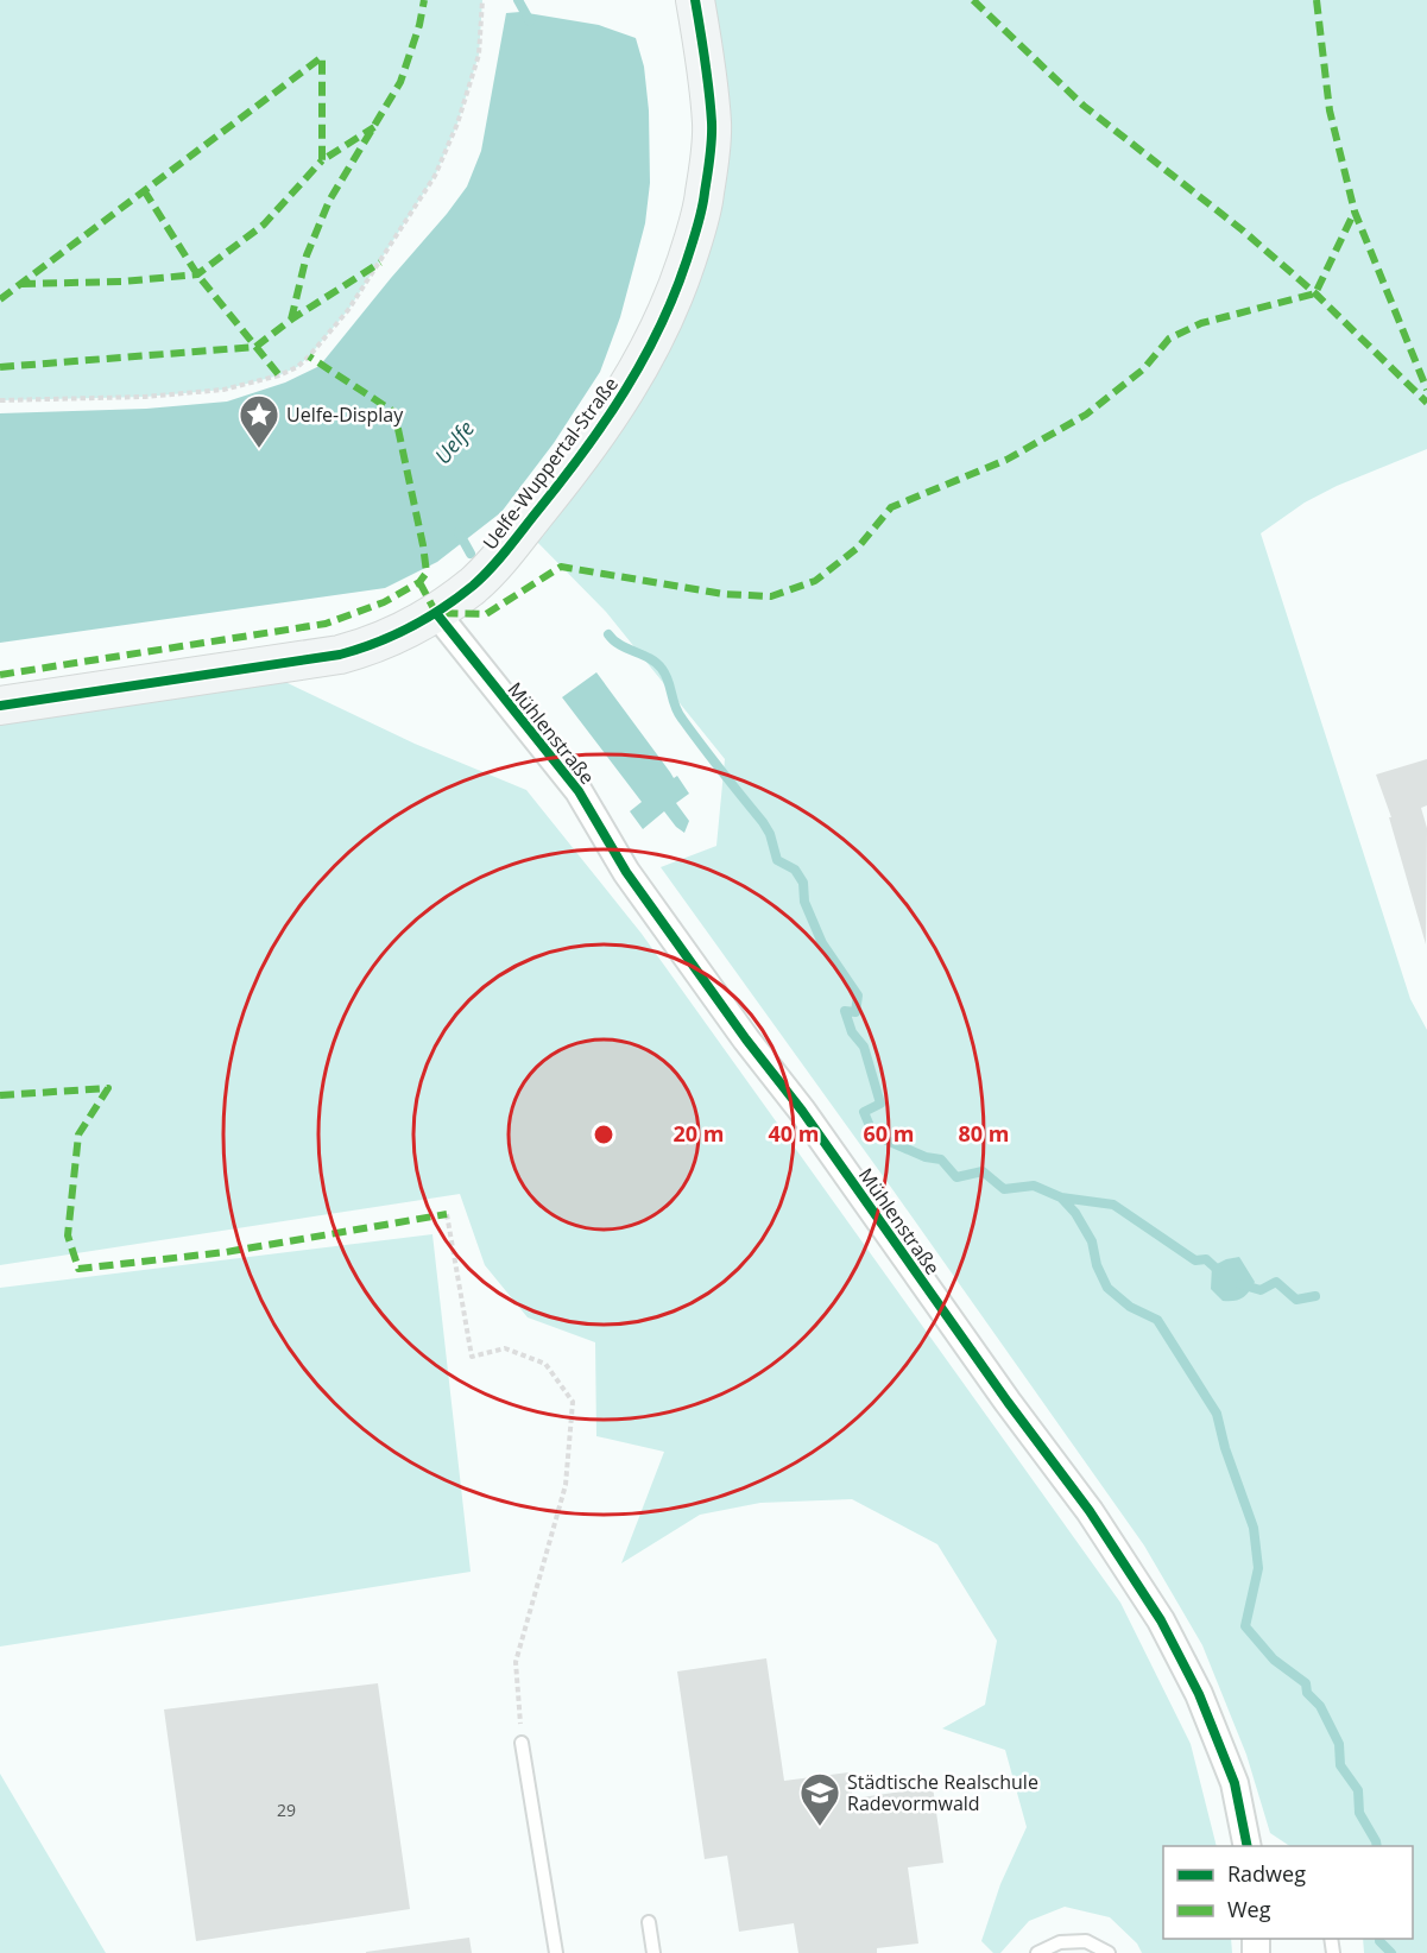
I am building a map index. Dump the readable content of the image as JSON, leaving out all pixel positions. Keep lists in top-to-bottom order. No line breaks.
{"streets":{"main road":["Uelfe-Wuppertal-Straße"],"street":["Mühlenstraße"]},"crossings":[["Uelfe-Wuppertal-Straße","Mühlenstraße"]],"water":["Uelfe"],"places":{"place":["Uelfe-Display"],"school or university":["Städtische Realschule Radevormwald"]},"house_numbers":["29"],"legend":["Radweg","Weg"],"rings":["20 m","40 m","60 m","80 m"]}
